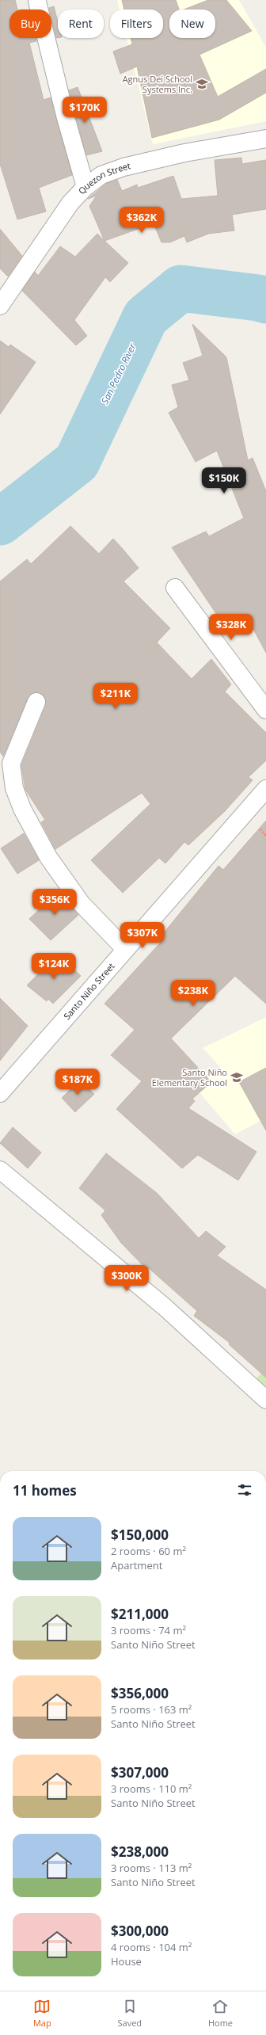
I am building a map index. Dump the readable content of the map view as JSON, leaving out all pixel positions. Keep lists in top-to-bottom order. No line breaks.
{"streets":{"street":["Quezon Street","Santo Niño Street"]},"water":["San Pedro River"],"places":{"school or university":["Agnus Dei School Systems Inc.","Santo Niño Elementary School"]},"page":{"chip":["Buy","Rent","Filters","New"],"price":["$170K","$362K","$150K","$328K","$211K","$356K","$307K","$124K","$238K","$187K","$300K"],"heading":"11 homes","list":[{"name":"$150,000","note":"2 rooms · 60 m² · Apartment"},{"name":"$211,000","note":"3 rooms · 74 m² · Santo Niño Street"},{"name":"$356,000","note":"5 rooms · 163 m² · Santo Niño Street"},{"name":"$307,000","note":"3 rooms · 110 m² · Santo Niño Street"},{"name":"$238,000","note":"3 rooms · 113 m² · Santo Niño Street"},{"name":"$300,000","note":"4 rooms · 104 m² · House"}],"tabs":["Map","Saved","Home"]}}
